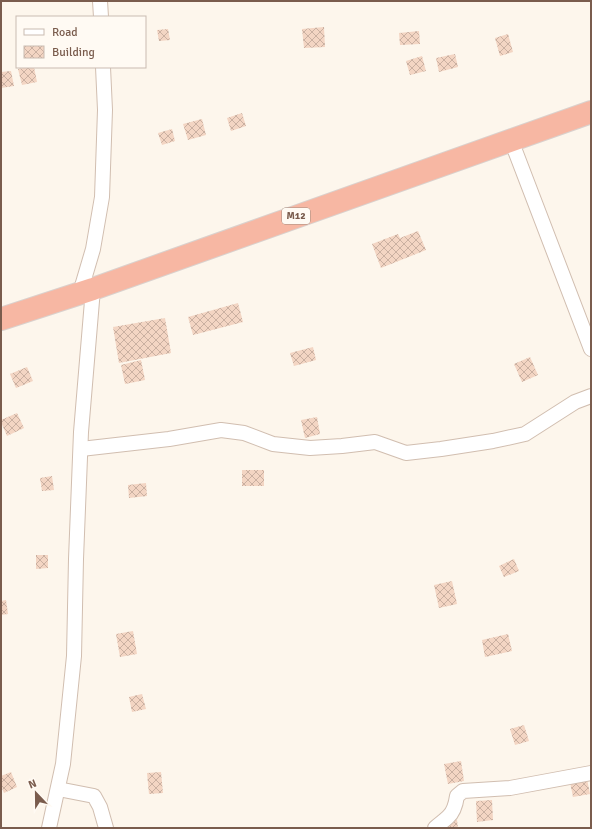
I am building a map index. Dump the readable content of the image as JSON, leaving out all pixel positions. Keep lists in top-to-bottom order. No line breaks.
{"streets":{"highway":["M12"]},"legend":["Road","Building"],"north":"top"}
